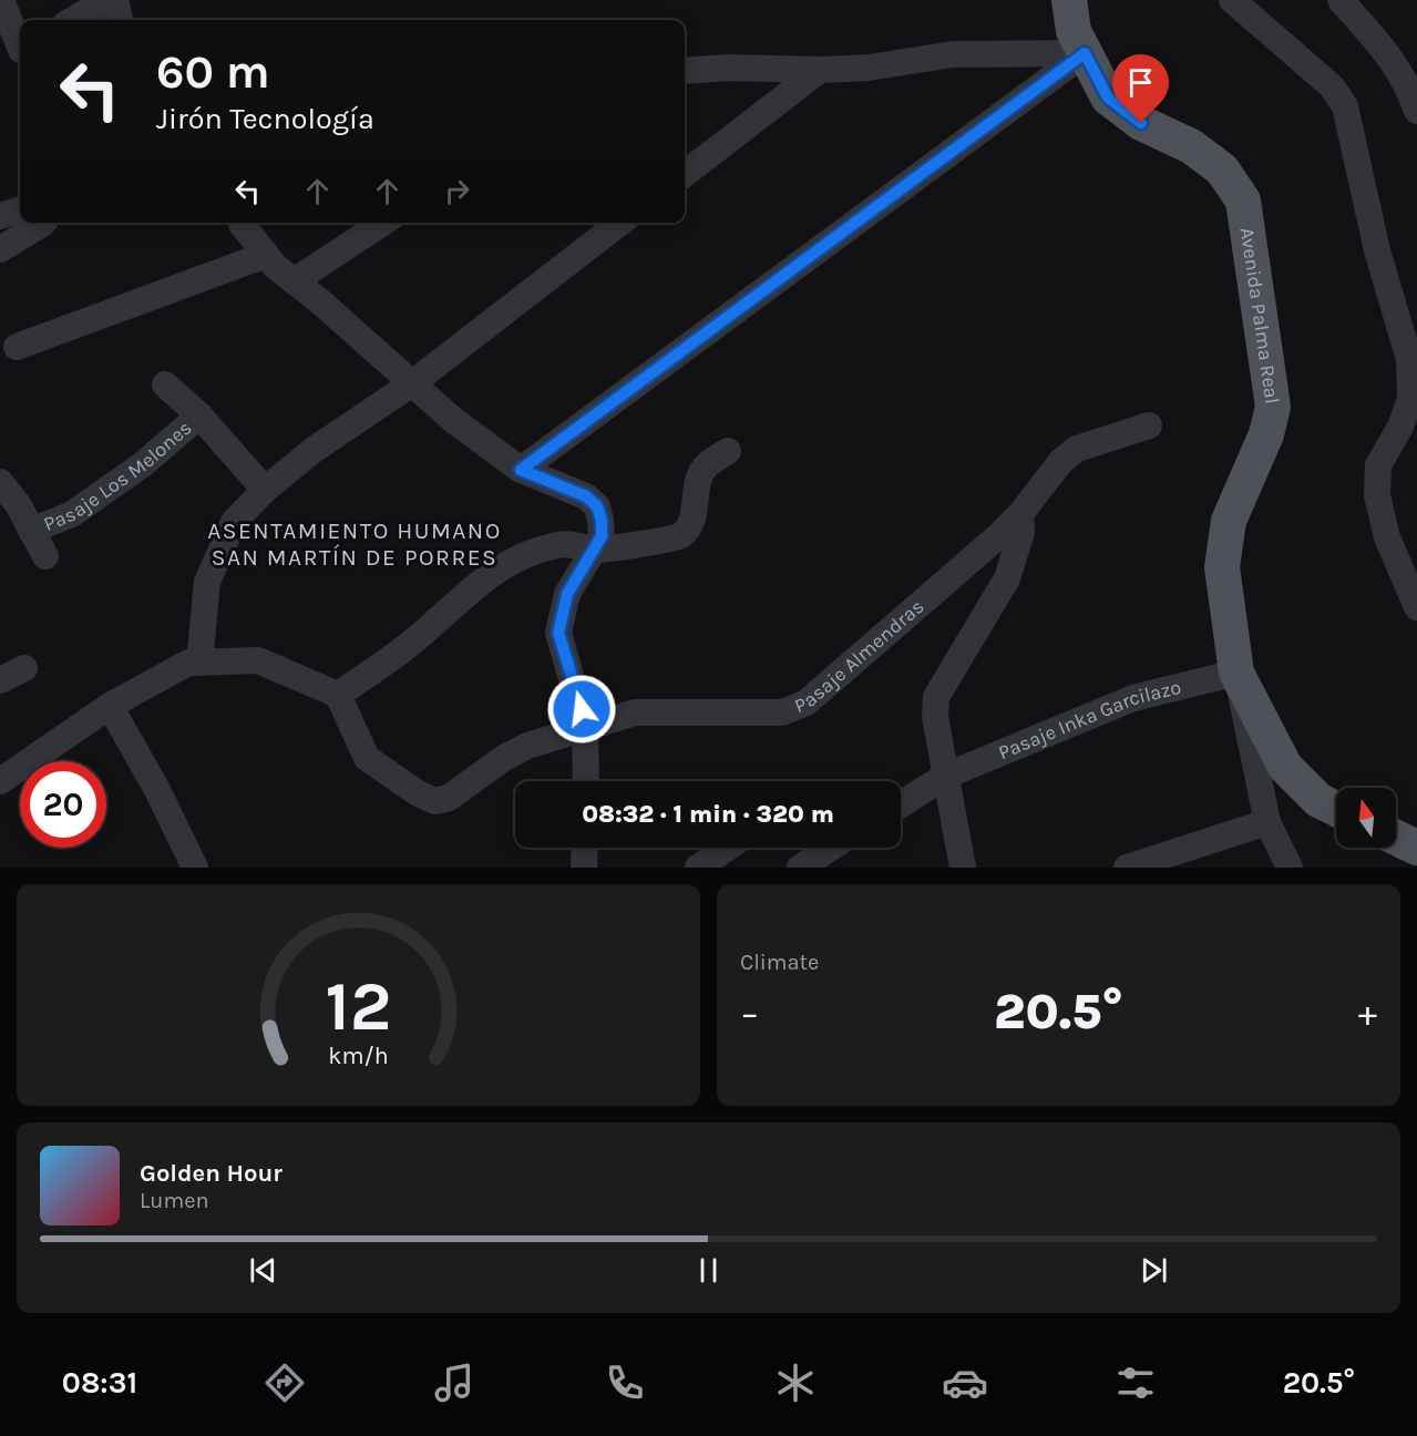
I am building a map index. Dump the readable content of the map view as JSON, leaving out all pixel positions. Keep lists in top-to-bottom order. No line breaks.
{"streets":{"main road":["Avenida Palma Real"],"street":["Pasaje Los Melones","Pasaje Almendras","Pasaje Inka Garcilazo"]},"crossings":[["Avenida Palma Real","Pasaje Inka Garcilazo"]],"districts":["ASENTAMIENTO HUMANO SAN MARTÍN DE PORRES"],"north":"top","page":{"turn":["60 m","Jirón Tecnología"],"limit":"20","trip":"08:32 · 1 min · 320 m","tile":"Climate","heat":["−","20.5°","+"],"song":["Golden Hour","Lumen"],"tabs":["08:31","20.5°"],"gauge":["12","km/h"]}}
